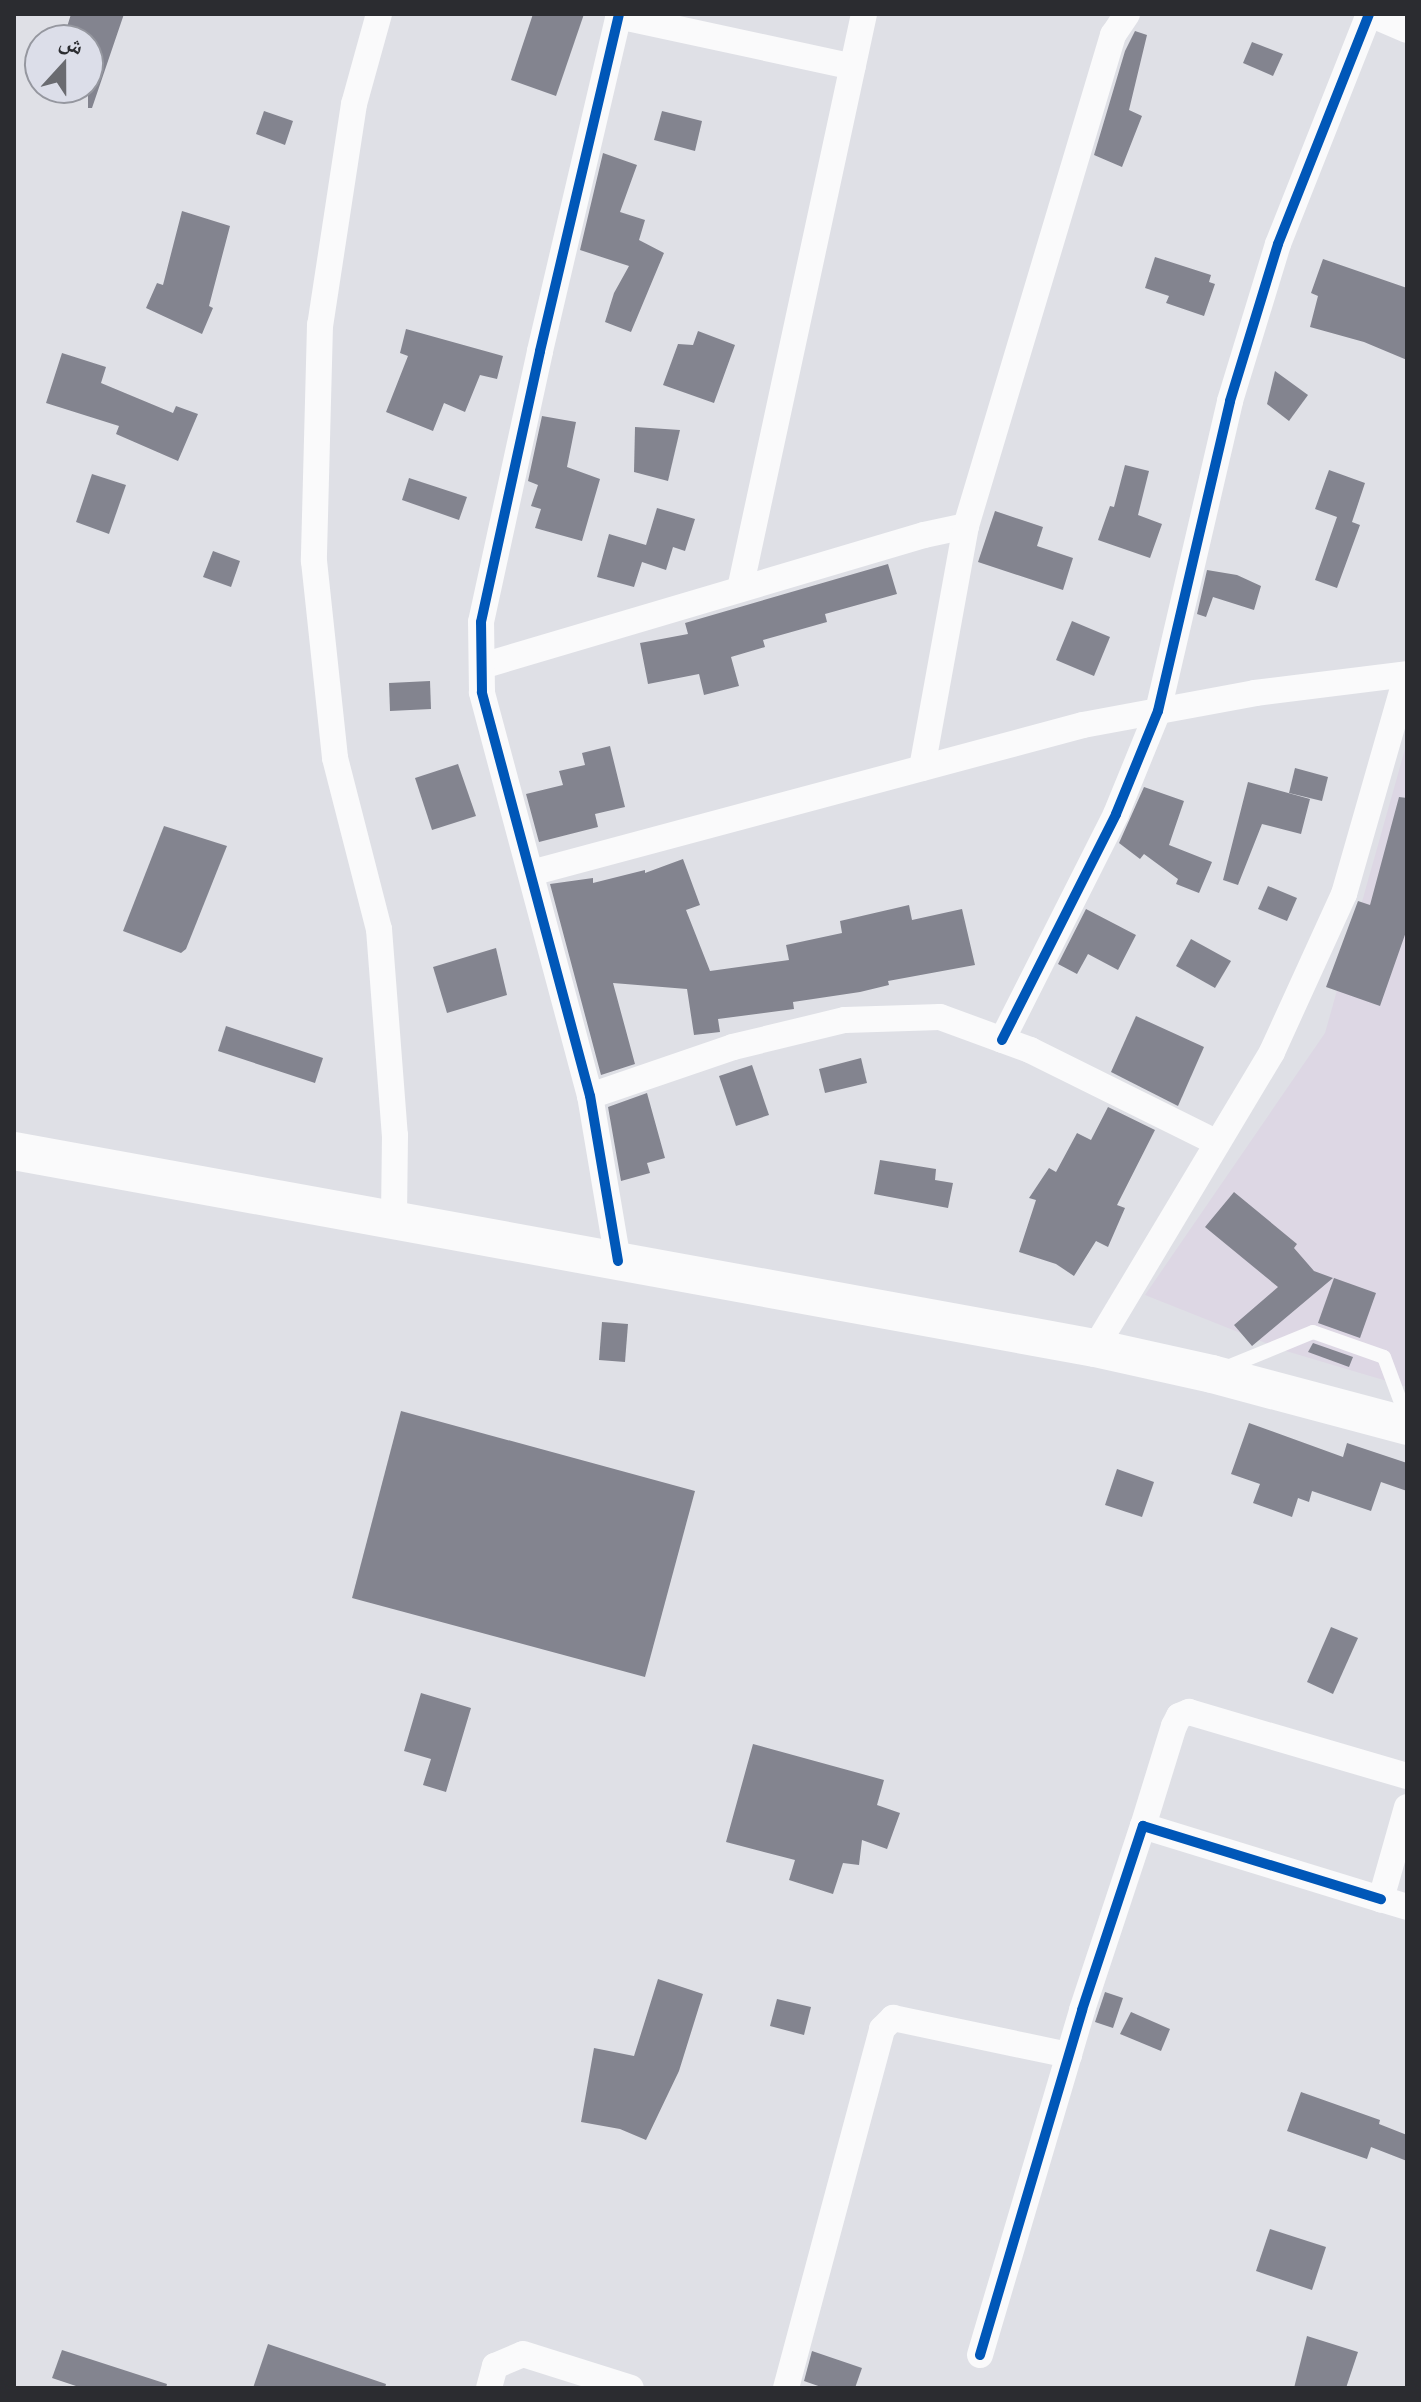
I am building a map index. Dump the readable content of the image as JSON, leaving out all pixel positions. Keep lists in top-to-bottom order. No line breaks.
{"north":"top"}
